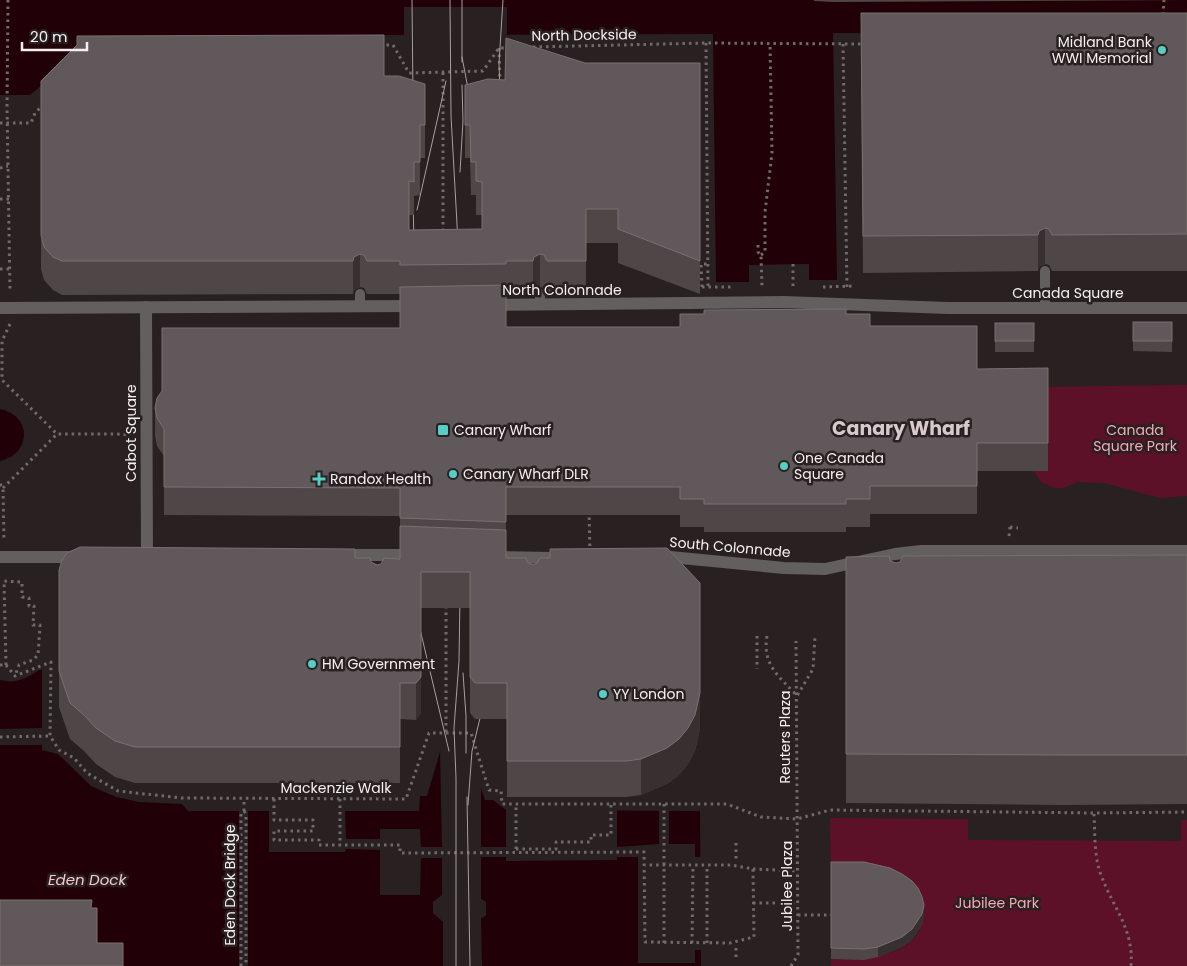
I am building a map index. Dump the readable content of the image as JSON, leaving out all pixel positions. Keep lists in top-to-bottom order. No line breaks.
{"streets":{"street":["North Colonnade","Canada Square","Cabot Square","South Colonnade"],"path":["North Dockside","Reuters Plaza","Mackenzie Walk","Eden Dock Bridge","Jubilee Plaza"]},"crossings":[["North Colonnade","Canada Square"],["Reuters Plaza","Jubilee Plaza"]],"districts":["Canary Wharf"],"water":["Eden Dock"],"parks":["Canada Square Park","Jubilee Park"],"places":{"other":["Midland Bank WWI Memorial","One Canada Square","Canary Wharf DLR","HM Government","YY London"],"transit":["Canary Wharf"],"health":["Randox Health"]},"scale_bar":"20 m"}
